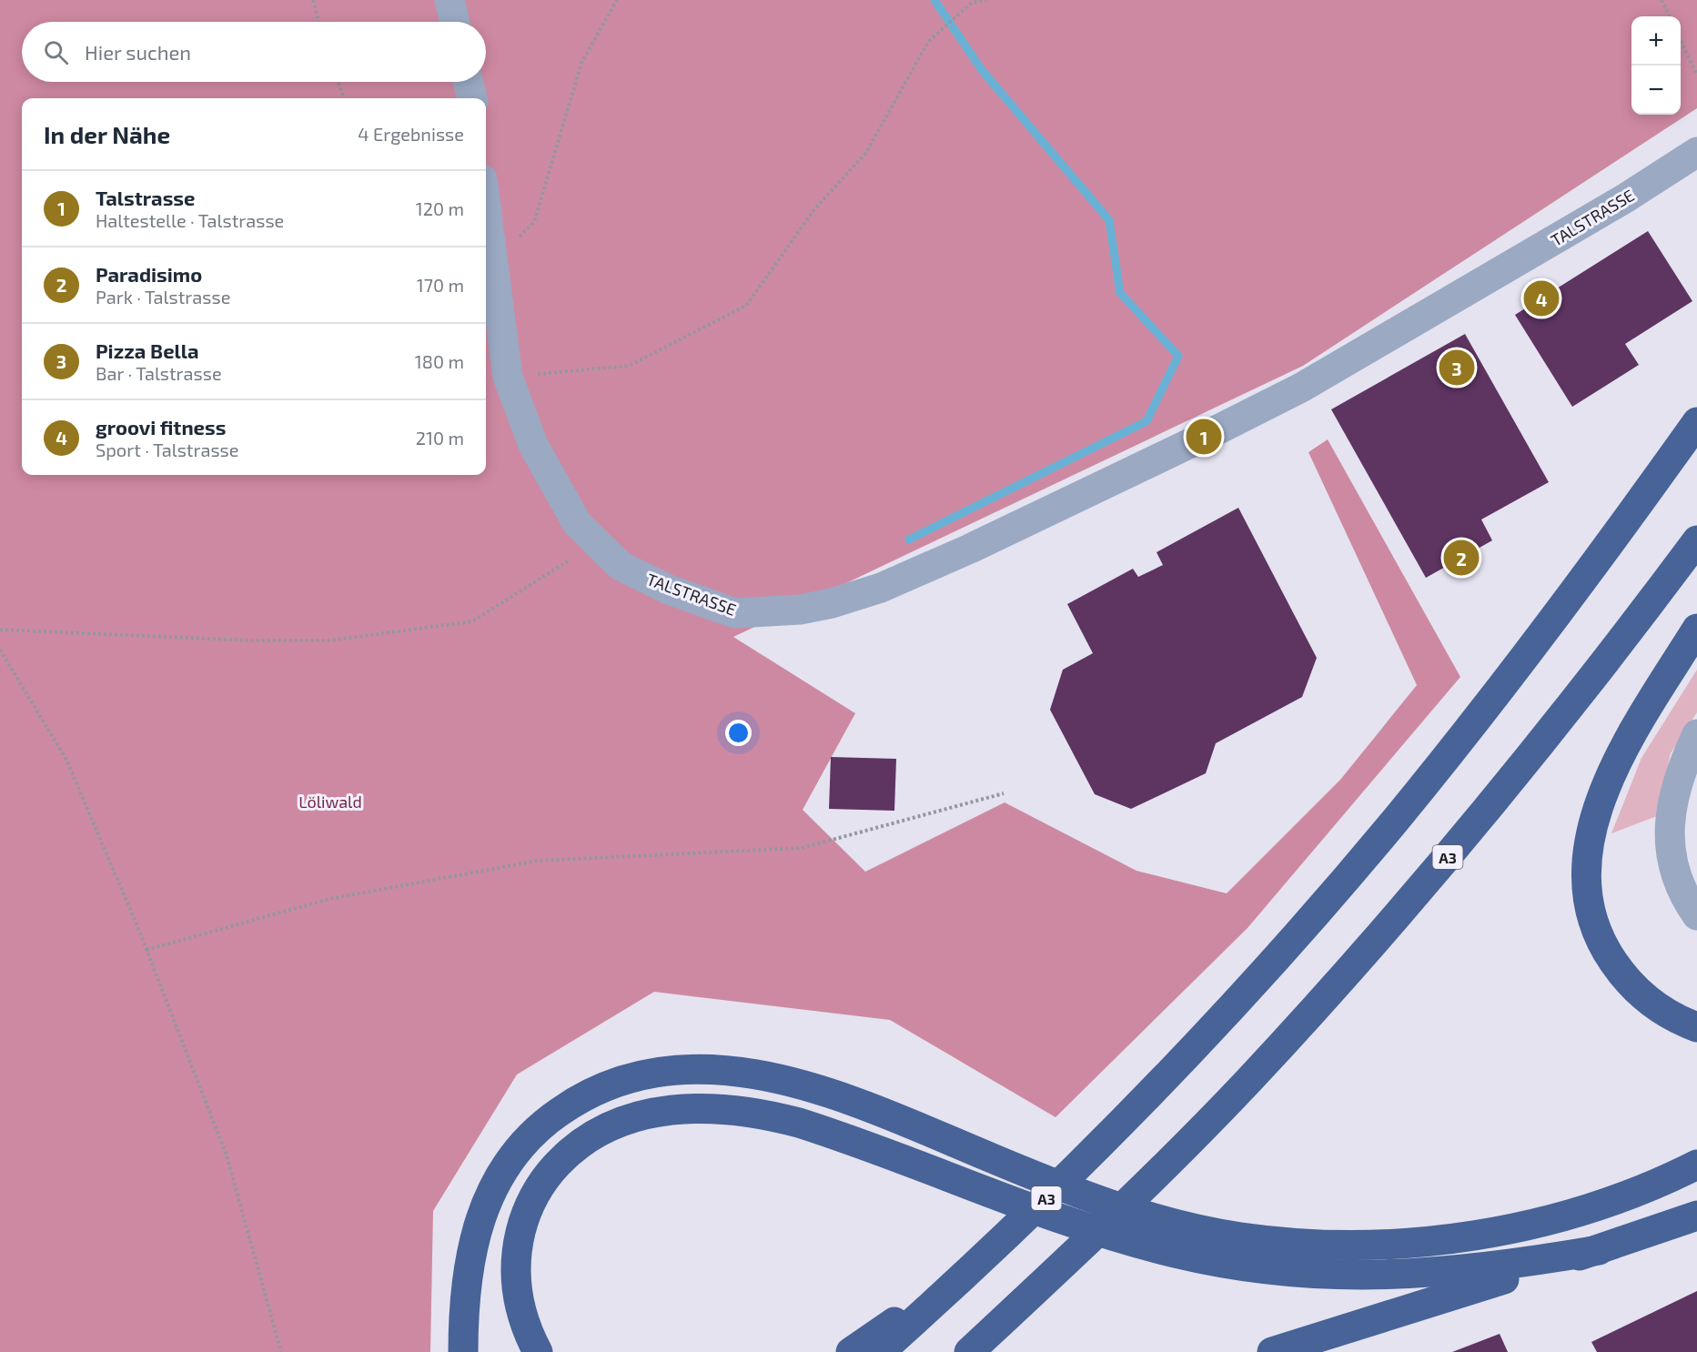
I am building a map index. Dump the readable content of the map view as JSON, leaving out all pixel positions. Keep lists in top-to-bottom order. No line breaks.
{"streets":{"highway":["A3"],"street":["TALSTRASSE"]},"parks":["Löliwald"],"page":{"map_buttons":["+","−"],"search":"Hier suchen","heading":["In der Nähe","4 Ergebnisse"],"list":[{"mark":"1","name":"Talstrasse","note":"Haltestelle · Talstrasse","value":"120 m"},{"mark":"2","name":"Paradisimo","note":"Park · Talstrasse","value":"170 m"},{"mark":"3","name":"Pizza Bella","note":"Bar · Talstrasse","value":"180 m"},{"mark":"4","name":"groovi fitness","note":"Sport · Talstrasse","value":"210 m"}],"pins":["4","3","1","2"]}}
